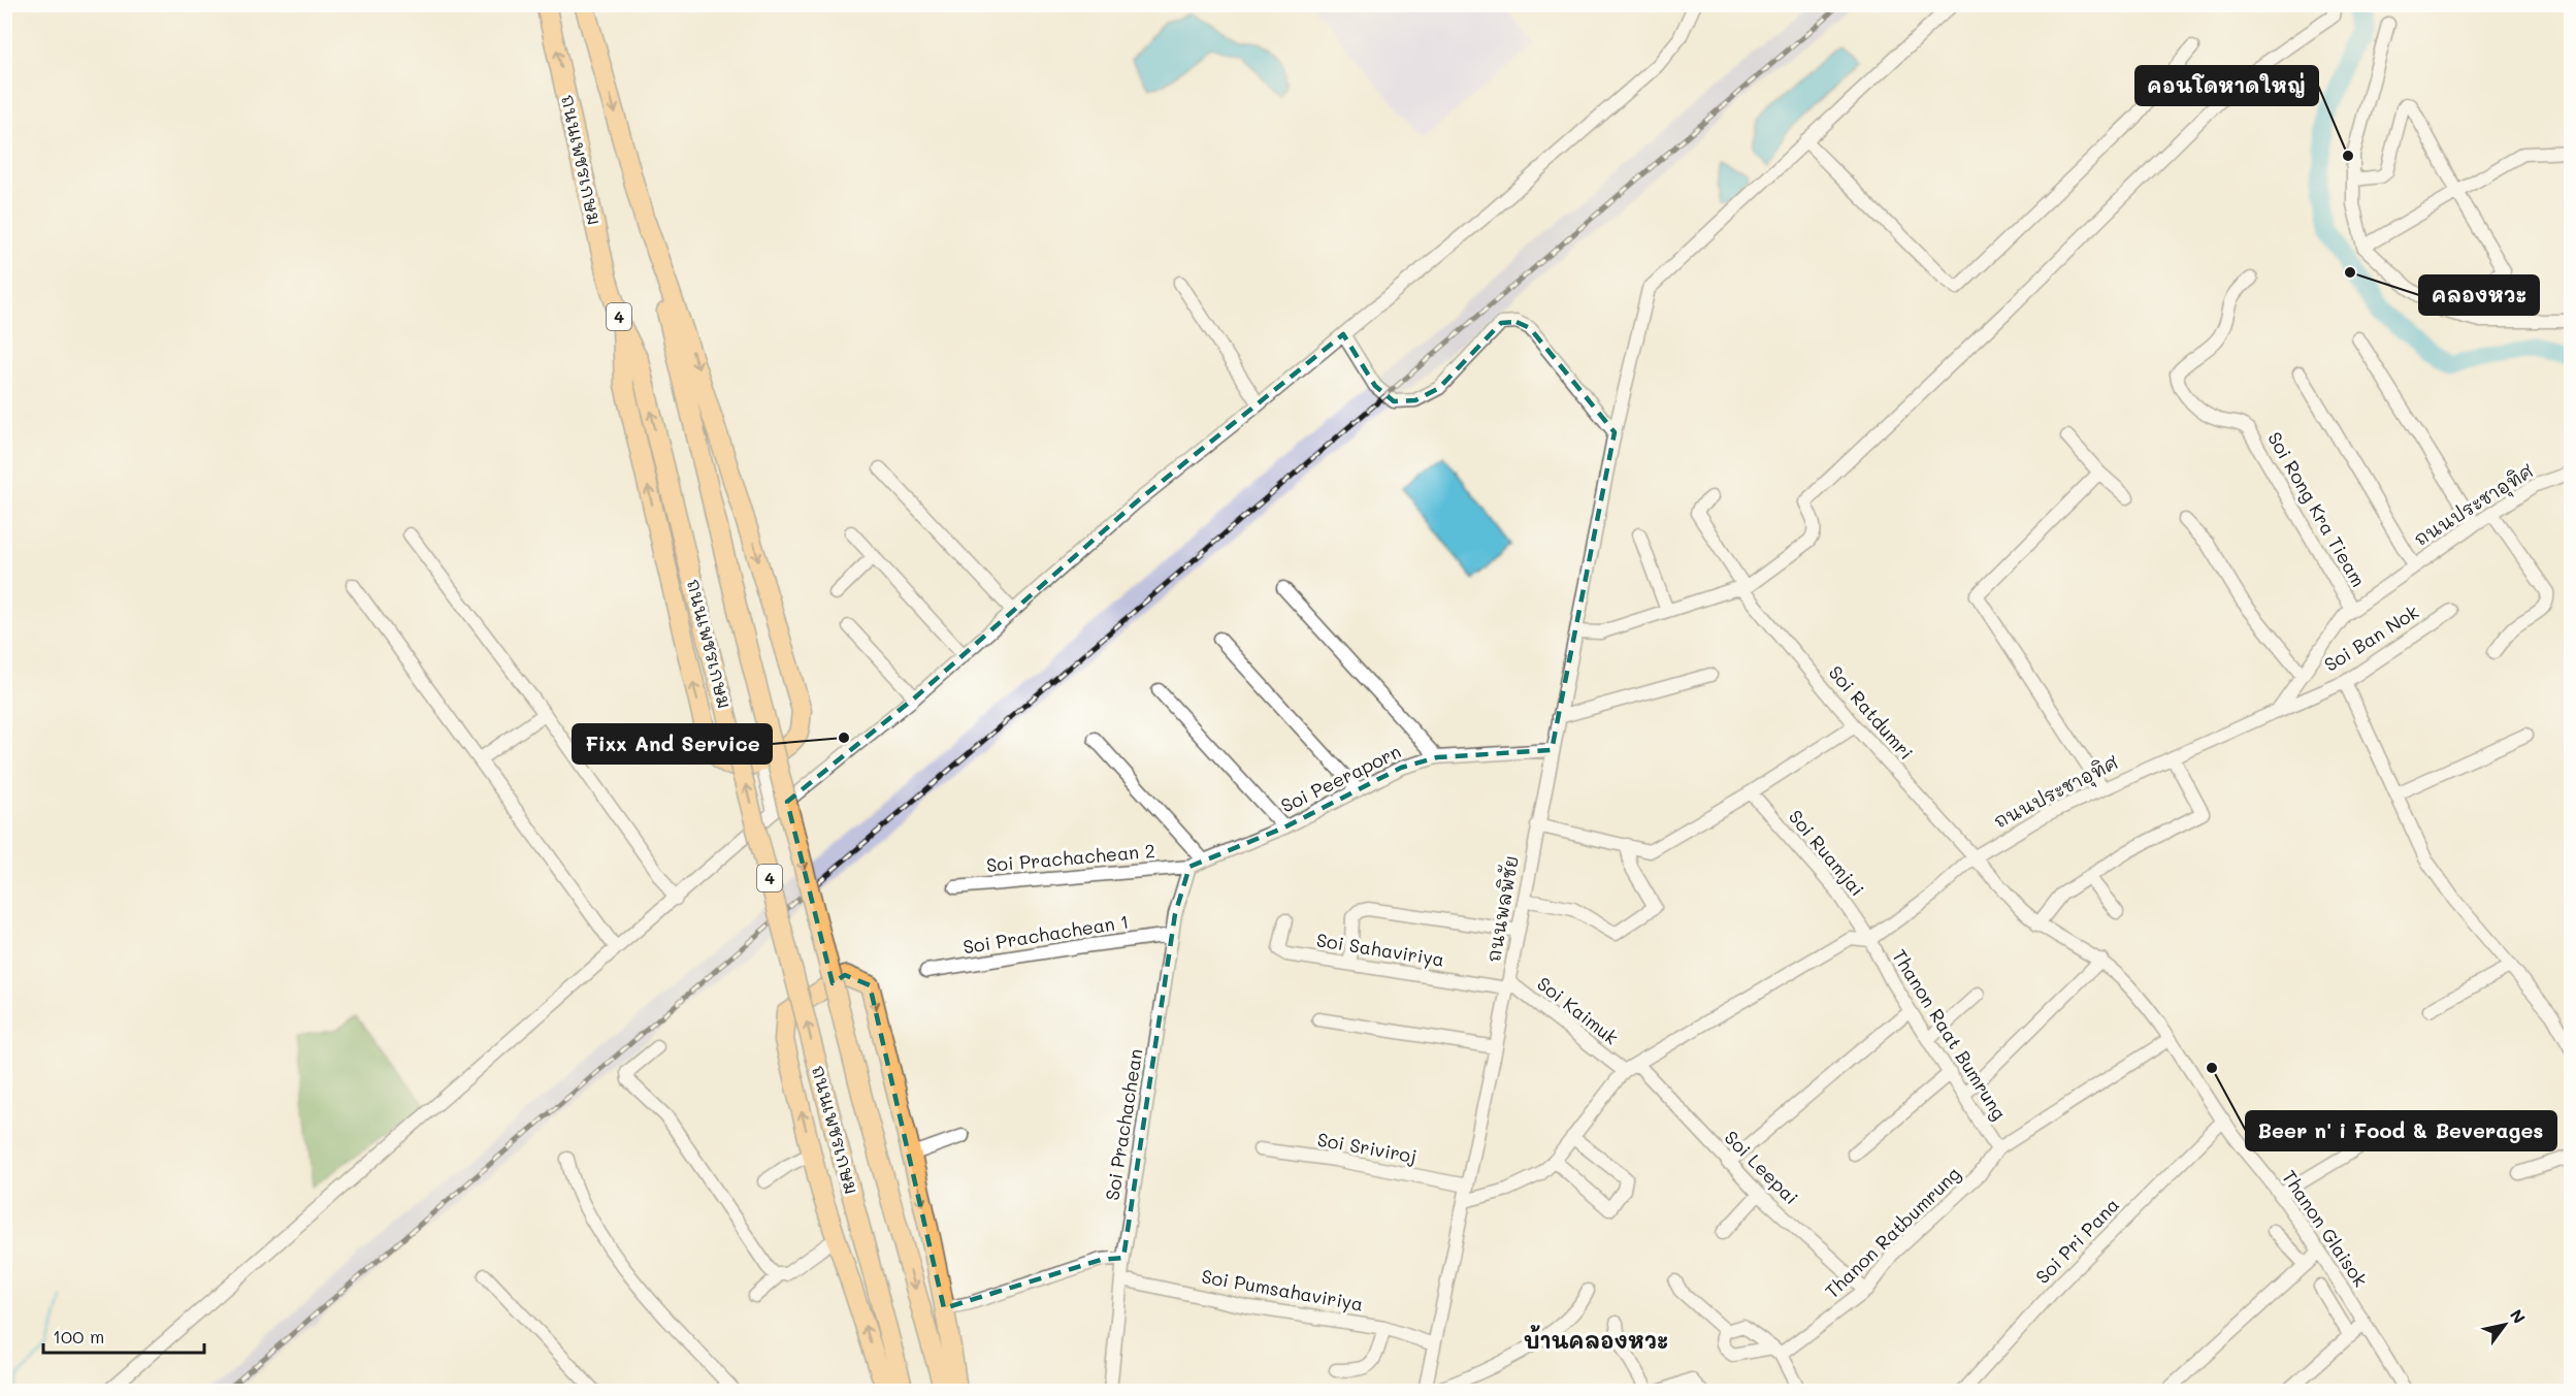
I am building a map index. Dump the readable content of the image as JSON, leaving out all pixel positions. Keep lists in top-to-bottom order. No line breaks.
{"streets":{"highway":["ถนนเพชรเกษม","4"],"street":["ถนนประชาอุทิศ","Soi Rong Kra Tieam","Soi Ban Nok","Soi Ratdumri","Soi Peeraporn","Soi Ruamjai","Soi Prachachean 2","ถนนพลพิชัย","Soi Prachachean 1","Soi Sahaviriya","Soi Kaimuk","Thanon Raat Bumrung","Soi Prachachean","Soi Sriviroj","Soi Leepai","Thanon Glaisok","Thanon Ratbumrung","Soi Pri Pana","Soi Pumsahaviriya"]},"crossings":[["ถนนประชาอุทิศ","Soi Rong Kra Tieam"],["ถนนประชาอุทิศ","Soi Ban Nok"],["ถนนประชาอุทิศ","Soi Ratdumri"],["ถนนประชาอุทิศ","Soi Ruamjai"],["ถนนประชาอุทิศ","Thanon Raat Bumrung"],["ถนนประชาอุทิศ","Thanon Glaisok"],["Soi Ratdumri","Thanon Glaisok"],["Soi Peeraporn","Soi Prachachean 2"],["Soi Peeraporn","ถนนพลพิชัย"],["Soi Peeraporn","Soi Prachachean"],["Soi Ruamjai","Thanon Raat Bumrung"],["Soi Prachachean 2","Soi Prachachean"],["ถนนพลพิชัย","Soi Sahaviriya"],["ถนนพลพิชัย","Soi Kaimuk"],["ถนนพลพิชัย","Soi Sriviroj"],["ถนนพลพิชัย","Soi Pumsahaviriya"],["Soi Prachachean 1","Soi Prachachean"],["Soi Sahaviriya","Soi Kaimuk"],["Thanon Raat Bumrung","Thanon Ratbumrung"],["Soi Prachachean","Soi Pumsahaviriya"],["Soi Leepai","Thanon Ratbumrung"],["Thanon Glaisok","Soi Pri Pana"]],"districts":["บ้านคลองหวะ"],"places":["คอนโดหาดใหญ่","คลองหวะ","Fixx And Service","Beer n' i Food & Beverages"],"scale_bar":"100 m","north":"top right"}
